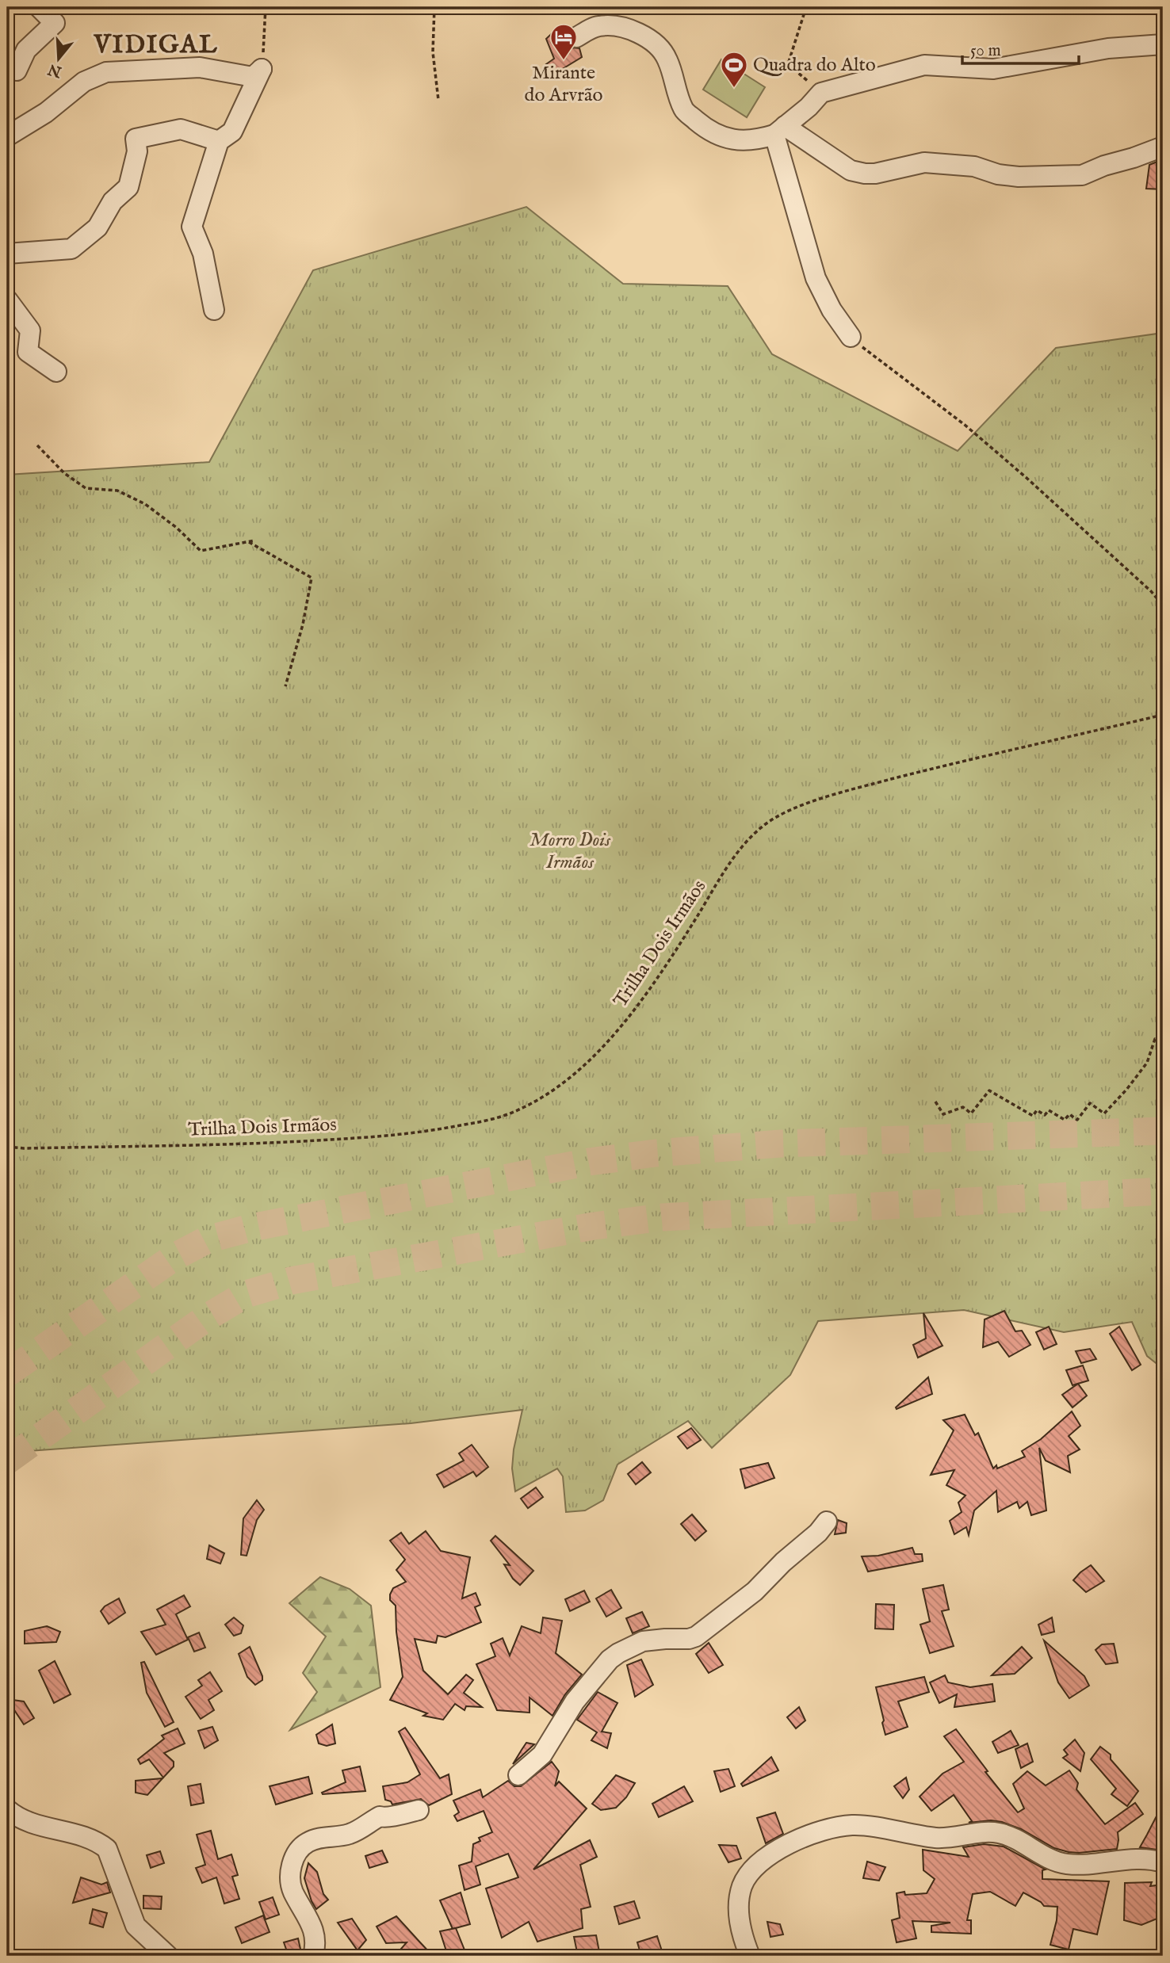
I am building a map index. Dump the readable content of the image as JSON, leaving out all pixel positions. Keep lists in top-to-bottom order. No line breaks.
{"streets":{"path":["Trilha Dois Irmãos"]},"districts":["VIDIGAL"],"parks":["Morro Dois Irmãos"],"places":{"hotel":["Mirante do Arvrão"],"sports":["Quadra do Alto"]},"scale_bar":"50 m","north":"bottom"}
